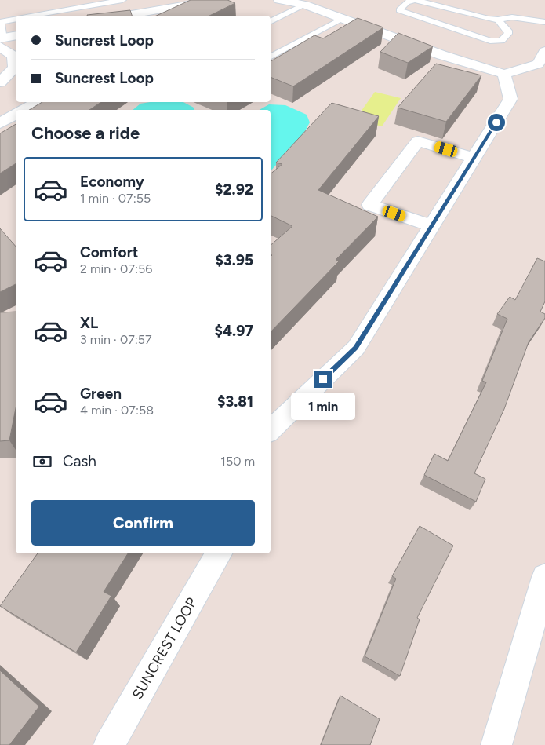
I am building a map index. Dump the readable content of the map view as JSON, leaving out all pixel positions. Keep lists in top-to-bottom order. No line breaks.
{"streets":{"street":["SUNCREST LOOP"]},"page":{"banner":["Suncrest Loop","Suncrest Loop"],"heading":"Choose a ride","list":[{"name":"Economy","note":"1 min · 07:55","value":"$2.92"},{"name":"Comfort","note":"2 min · 07:56","value":"$3.95"},{"name":"XL","note":"3 min · 07:57","value":"$4.97"},{"name":"Green","note":"4 min · 07:58","value":"$3.81"}],"bubble":"1 min","pay":["Cash","150 m"],"buttons":"Confirm"}}
